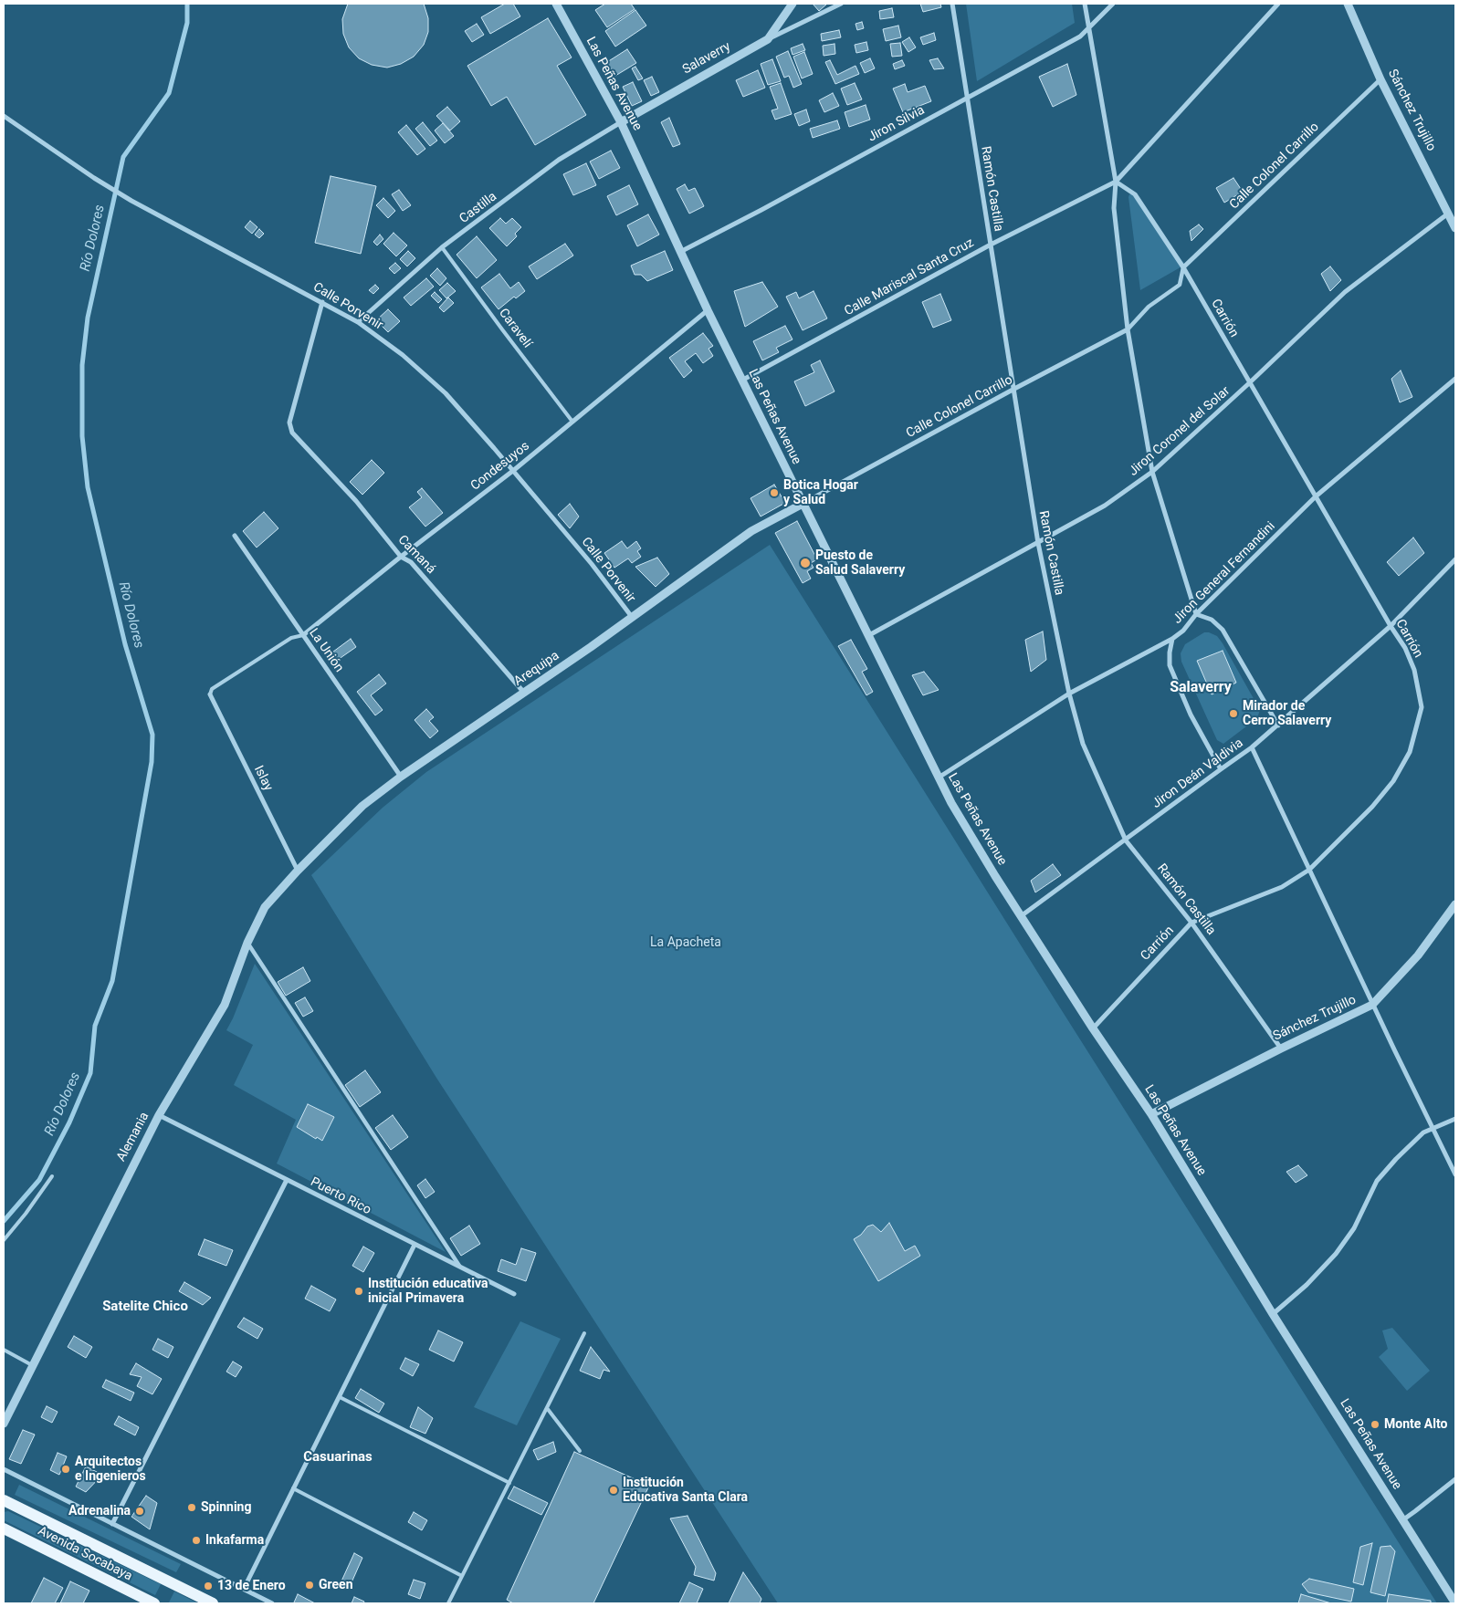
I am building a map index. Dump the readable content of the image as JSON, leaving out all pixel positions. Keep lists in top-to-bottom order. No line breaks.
{"streets":{"main road":["Avenida Socabaya"],"street":["Salaverry","Las Peñas Avenue","Sánchez Trujillo","Jiron Silvia","Calle Colonel Carrillo","Ramón Castilla","Castilla","Calle Mariscal Santa Cruz","Calle Porvenir","Carrión","Jiron Coronel del Solar","Condesuyos","Camaná","Jiron General Fernandini","La Unión","Arequipa","Jiron Deán Valdivia","Islay","Alemania","Puerto Rico"],"lane":["Caravelí"]},"crossings":[["Salaverry","Las Peñas Avenue"],["Salaverry","Castilla"],["Las Peñas Avenue","Sánchez Trujillo"],["Las Peñas Avenue","Jiron Silvia"],["Las Peñas Avenue","Calle Colonel Carrillo"],["Las Peñas Avenue","Castilla"],["Las Peñas Avenue","Calle Mariscal Santa Cruz"],["Las Peñas Avenue","Carrión"],["Las Peñas Avenue","Jiron Coronel del Solar"],["Las Peñas Avenue","Condesuyos"],["Las Peñas Avenue","Jiron General Fernandini"],["Las Peñas Avenue","Arequipa"],["Las Peñas Avenue","Jiron Deán Valdivia"],["Sánchez Trujillo","Calle Colonel Carrillo"],["Sánchez Trujillo","Ramón Castilla"],["Sánchez Trujillo","Jiron Coronel del Solar"],["Jiron Silvia","Ramón Castilla"],["Calle Colonel Carrillo","Ramón Castilla"],["Calle Colonel Carrillo","Carrión"],["Calle Colonel Carrillo","Arequipa"],["Ramón Castilla","Calle Mariscal Santa Cruz"],["Ramón Castilla","Carrión"],["Ramón Castilla","Jiron Coronel del Solar"],["Ramón Castilla","Jiron General Fernandini"],["Ramón Castilla","Jiron Deán Valdivia"],["Castilla","Calle Porvenir"],["Castilla","Caravelí"],["Calle Mariscal Santa Cruz","Carrión"],["Calle Porvenir","Condesuyos"],["Calle Porvenir","Camaná"],["Calle Porvenir","Arequipa"],["Carrión","Jiron Coronel del Solar"],["Carrión","Jiron General Fernandini"],["Carrión","Jiron Deán Valdivia"],["Caravelí","Condesuyos"],["Condesuyos","Camaná"],["Condesuyos","La Unión"],["Camaná","Arequipa"],["La Unión","Arequipa"],["Arequipa","Islay"],["Arequipa","Alemania"],["Islay","Alemania"],["Alemania","Puerto Rico"]],"districts":["Salaverry","Satelite Chico","Casuarinas"],"water":["Río Dolores"],"parks":["La Apacheta"],"places":["Botica Hogar y Salud","Puesto de Salud Salaverry","Mirador de Cerro Salaverry","Institución educativa inicial Primavera","Monte Alto","Arquitectos e Ingenieros","Institución Educativa Santa Clara","Spinning","Adrenalina","Inkafarma","Green","13 de Enero"]}
